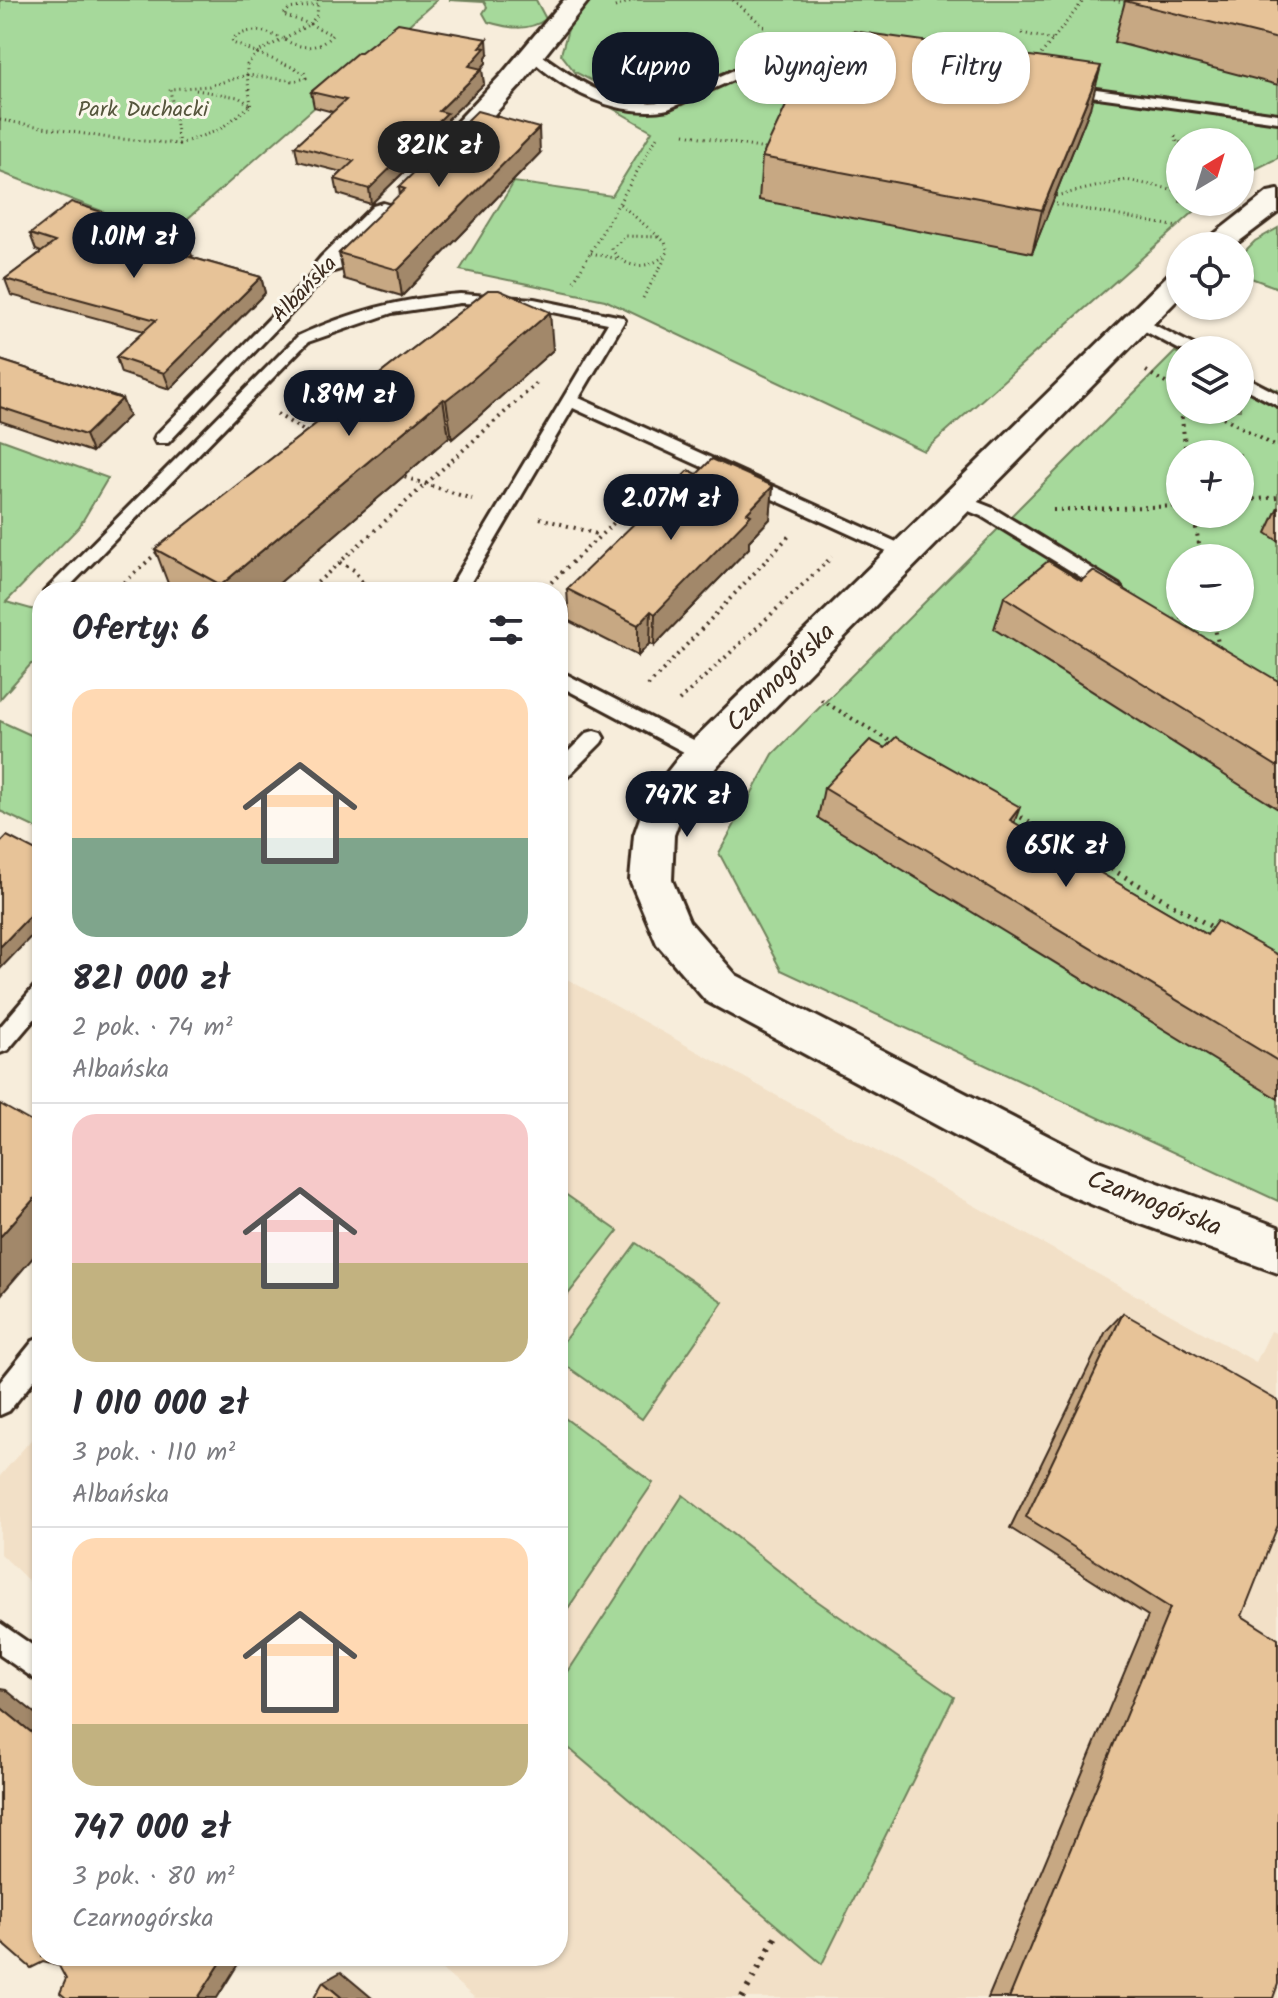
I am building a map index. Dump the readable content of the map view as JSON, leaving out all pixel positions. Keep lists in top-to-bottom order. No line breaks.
{"streets":{"street":["Albańska","Czarnogórska"]},"parks":["Park Duchacki"],"north":"top right","page":{"chip":["Kupno","Wynajem","Filtry"],"price":["821K zł","1.01M zł","1.89M zł","2.07M zł","747K zł","651K zł"],"map_buttons":["+","−"],"heading":"Oferty: 6","list":[{"name":"821 000 zł","note":"2 pok. · 74 m² · Albańska"},{"name":"1 010 000 zł","note":"3 pok. · 110 m² · Albańska"},{"name":"747 000 zł","note":"3 pok. · 80 m² · Czarnogórska"}]}}
